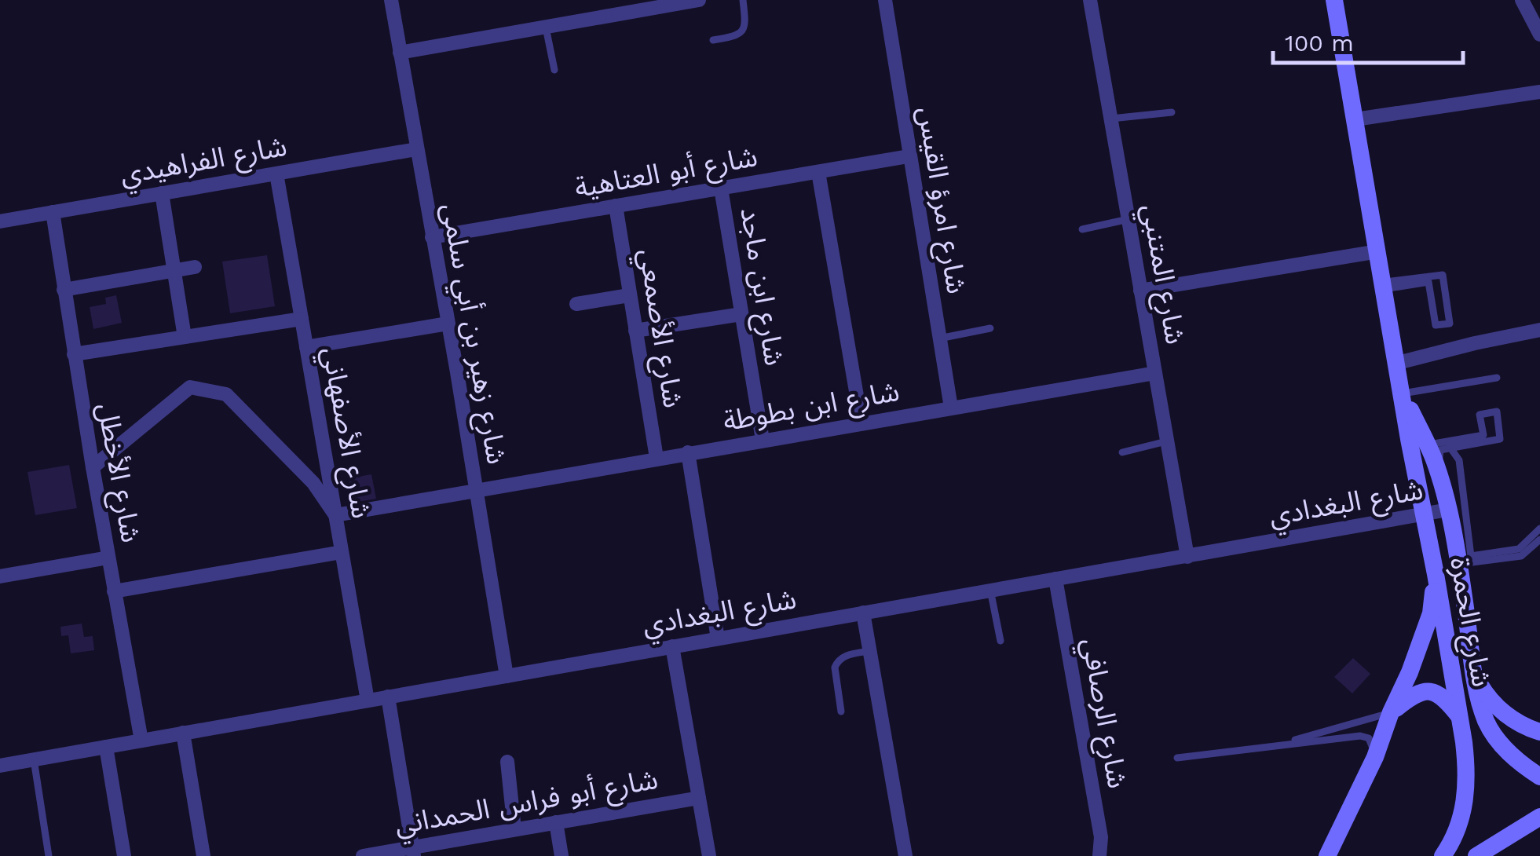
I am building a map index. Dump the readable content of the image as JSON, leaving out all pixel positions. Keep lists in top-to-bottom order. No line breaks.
{"streets":{"street":["شارع الفراهيدي","شارع أبو العتاهية","شارع امرؤ القيس","شارع المتنبي","شارع ابن ماجد","شارع الأصمعي","شارع زهير بن أبي سلمى","شارع ابن بطوطة","شارع الأصفهاني","شارع الأخطل","شارع البغدادي","شارع الحمرة","شارع الرصافي","شارع أبو فراس الحمداني"]},"crossings":[["شارع الفراهيدي","شارع زهير بن أبي سلمى"],["شارع الفراهيدي","شارع الأصفهاني"],["شارع الفراهيدي","شارع الأخطل"],["شارع أبو العتاهية","شارع امرؤ القيس"],["شارع أبو العتاهية","شارع ابن ماجد"],["شارع أبو العتاهية","شارع الأصمعي"],["شارع أبو العتاهية","شارع زهير بن أبي سلمى"],["شارع امرؤ القيس","شارع ابن بطوطة"],["شارع المتنبي","شارع ابن بطوطة"],["شارع المتنبي","شارع البغدادي"],["شارع ابن ماجد","شارع ابن بطوطة"],["شارع الأصمعي","شارع ابن بطوطة"],["شارع زهير بن أبي سلمى","شارع ابن بطوطة"],["شارع زهير بن أبي سلمى","شارع البغدادي"],["شارع ابن بطوطة","شارع الأصفهاني"],["شارع الأصفهاني","شارع البغدادي"],["شارع الأخطل","شارع البغدادي"],["شارع البغدادي","شارع الحمرة"],["شارع البغدادي","شارع الرصافي"]],"scale_bar":"100 m"}
